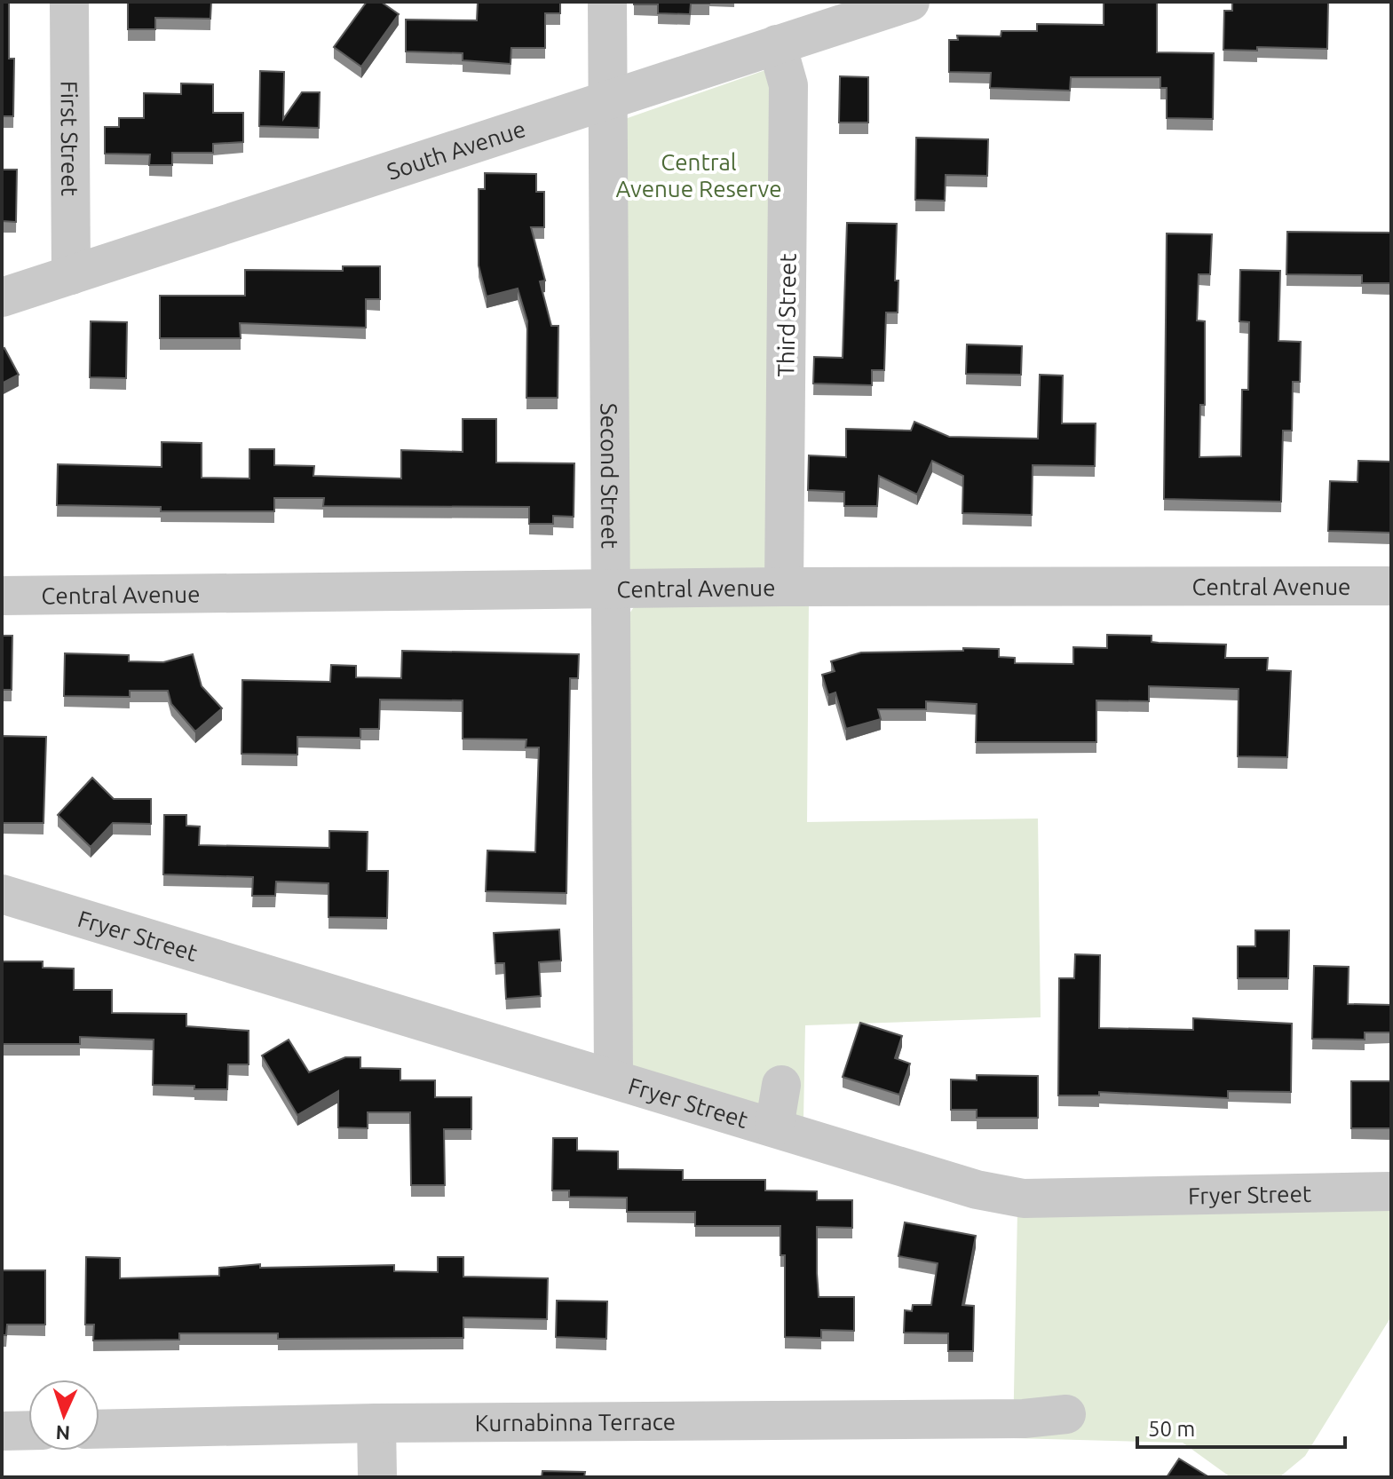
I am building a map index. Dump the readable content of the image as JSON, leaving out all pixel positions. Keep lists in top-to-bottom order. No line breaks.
{"streets":{"street":["First Street","South Avenue","Third Street","Second Street","Central Avenue","Fryer Street","Kurnabinna Terrace"]},"crossings":[["First Street","South Avenue"],["South Avenue","Third Street"],["South Avenue","Second Street"],["Third Street","Central Avenue"],["Second Street","Central Avenue"],["Second Street","Fryer Street"]],"parks":["Central Avenue Reserve"],"scale_bar":"50 m","north":"bottom"}
